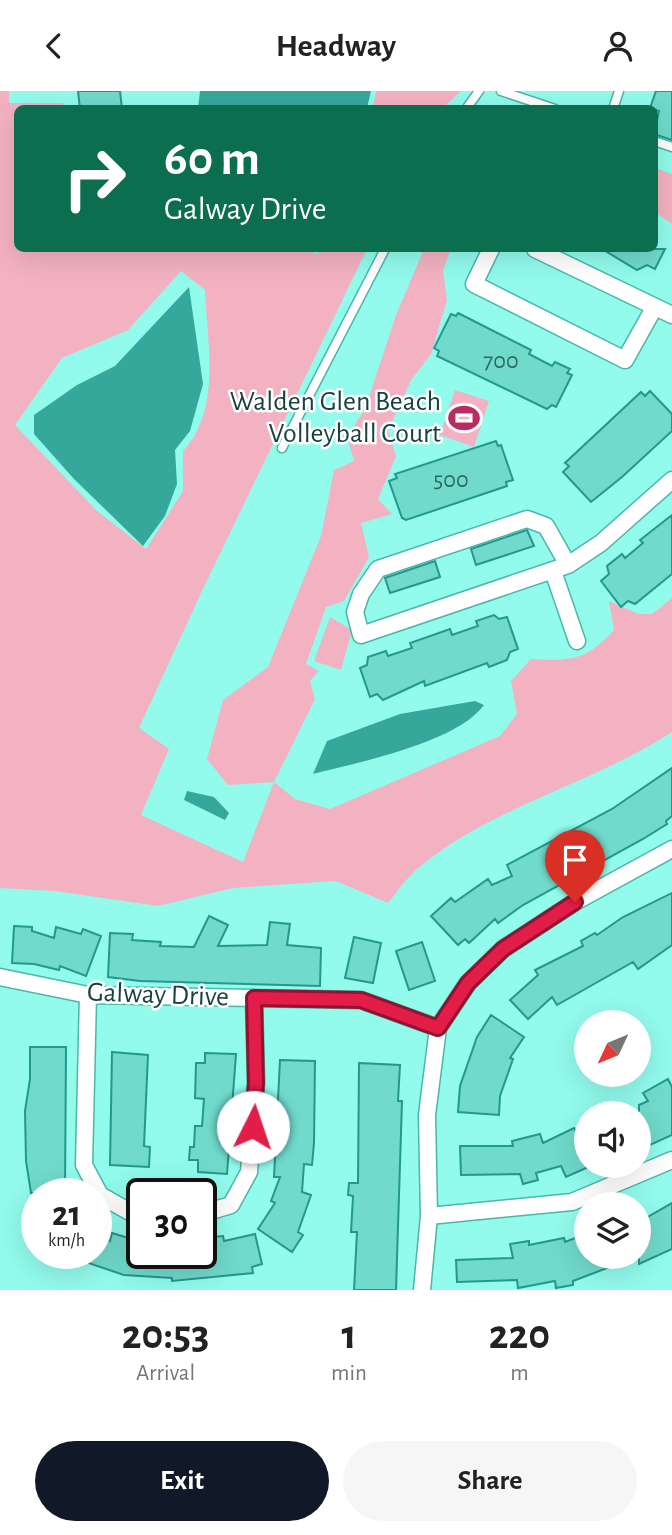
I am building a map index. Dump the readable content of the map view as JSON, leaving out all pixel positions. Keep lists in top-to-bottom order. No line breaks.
{"streets":{"street":["Galway Drive"]},"places":{"sports":["Walden Glen Beach Volleyball Court"]},"house_numbers":["700","500"],"north":"bottom left","page":{"header":"Headway","turn":["60 m","Galway Drive"],"speed":"21 km/h","limit":"30","eta":["20:53","Arrival","1","min","220","m"],"buttons":["Exit","Share"]}}
